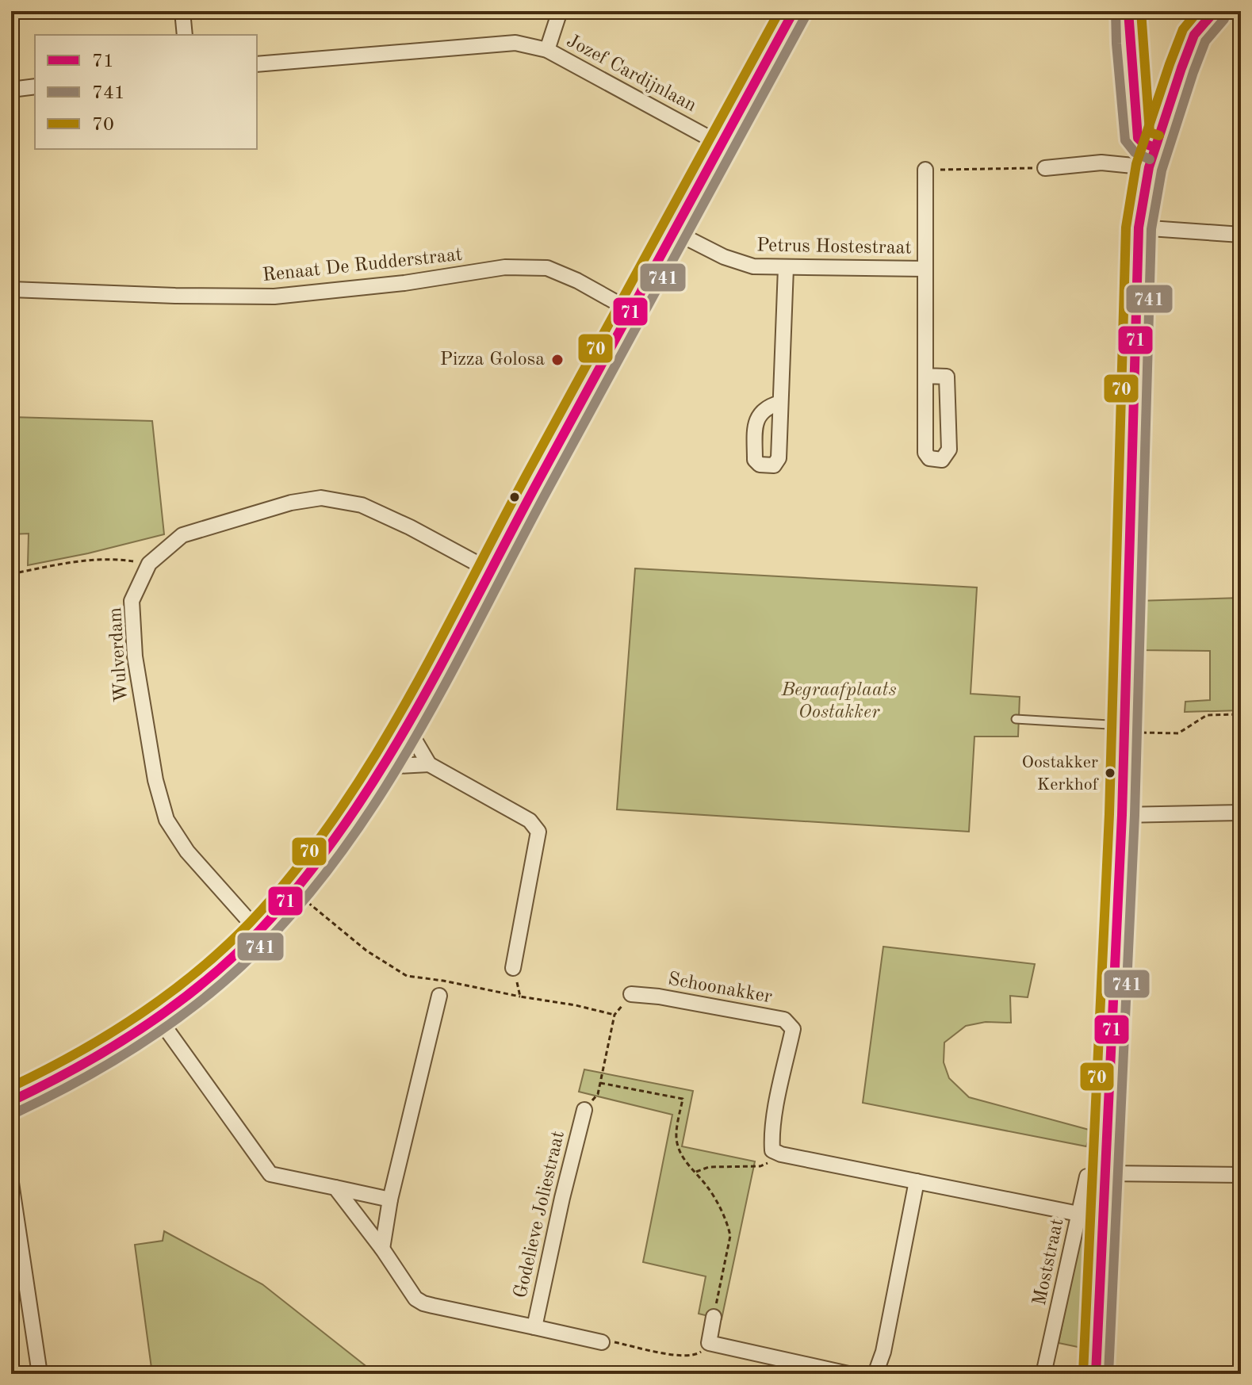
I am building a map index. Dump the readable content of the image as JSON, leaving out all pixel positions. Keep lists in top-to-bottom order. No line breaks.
{"streets":{"street":["Jozef Cardijnlaan","Petrus Hostestraat","Renaat De Rudderstraat","Wulverdam","Schoonakker","Godelieve Joliestraat","Moststraat"]},"parks":["Begraafplaats Oostakker"],"places":["Pizza Golosa","Oostakker Kerkhof"],"lines":["transit line 71","transit line 741","transit line 70"],"legend":["71","741","70"]}
